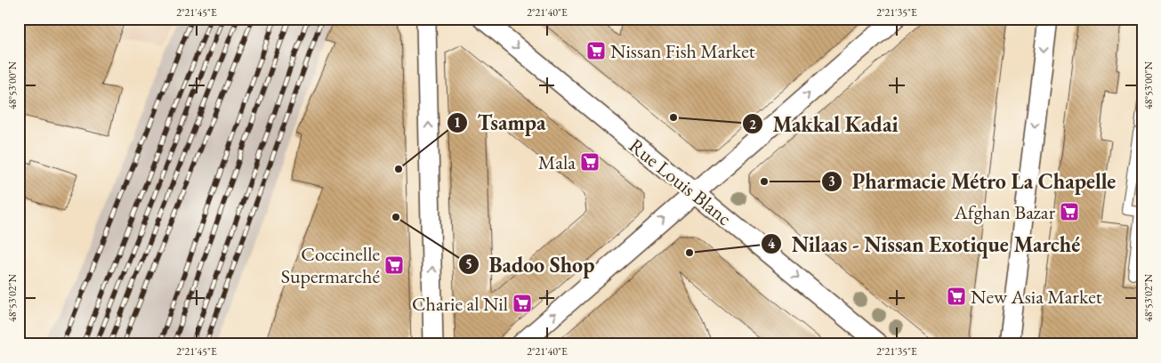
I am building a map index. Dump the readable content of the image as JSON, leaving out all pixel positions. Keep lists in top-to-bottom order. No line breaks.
{"streets":{"street":["Rue Louis Blanc"]},"one_way":["Rue Louis Blanc"],"places":{"supermarket":["Nissan Fish Market","Mala","Afghan Bazar","Coccinelle Supermarché","New Asia Market","Charie al Nil"],"other":["Makkal Kadai","Tsampa","Pharmacie Métro La Chapelle","Badoo Shop","Nilaas - Nissan Exotique Marché"]},"coordinates":["2°21'45\"E","2°21'40\"E","2°21'35\"E","48°53'00\"N","48°53'02\"N"]}
